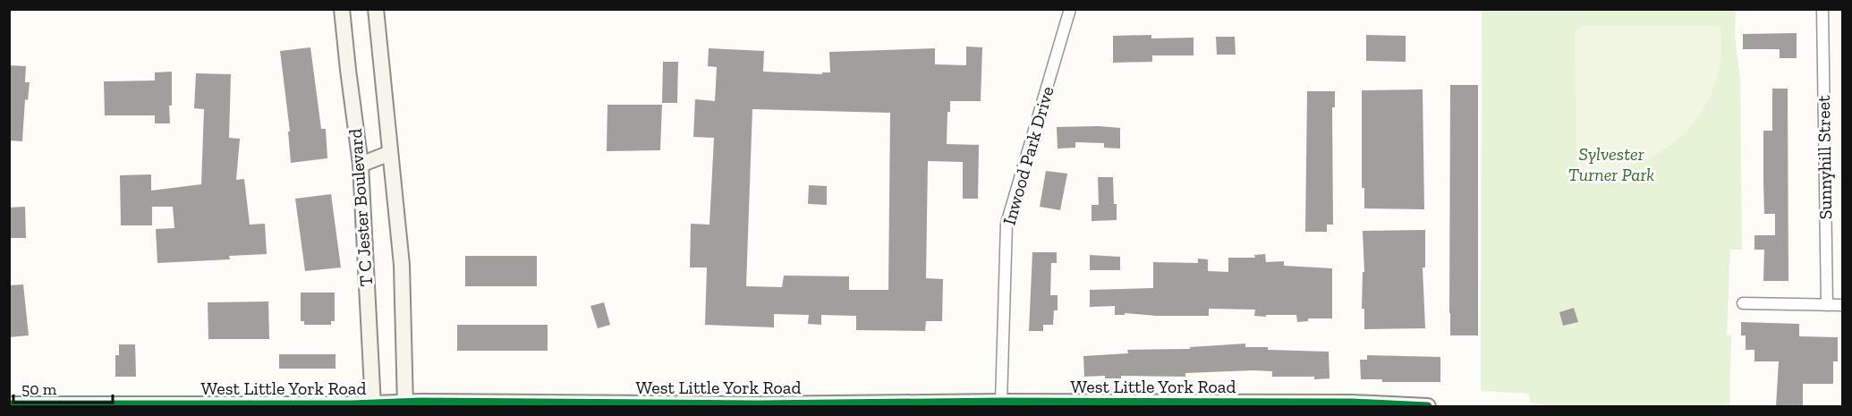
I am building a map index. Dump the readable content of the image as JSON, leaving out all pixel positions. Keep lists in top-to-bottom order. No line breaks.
{"streets":{"street":["Inwood Park Drive","Sunnyhill Street","T C Jester Boulevard","West Little York Road"]},"crossings":[["Inwood Park Drive","West Little York Road"],["T C Jester Boulevard","West Little York Road"]],"parks":["Sylvester Turner Park"],"scale_bar":"50 m"}
